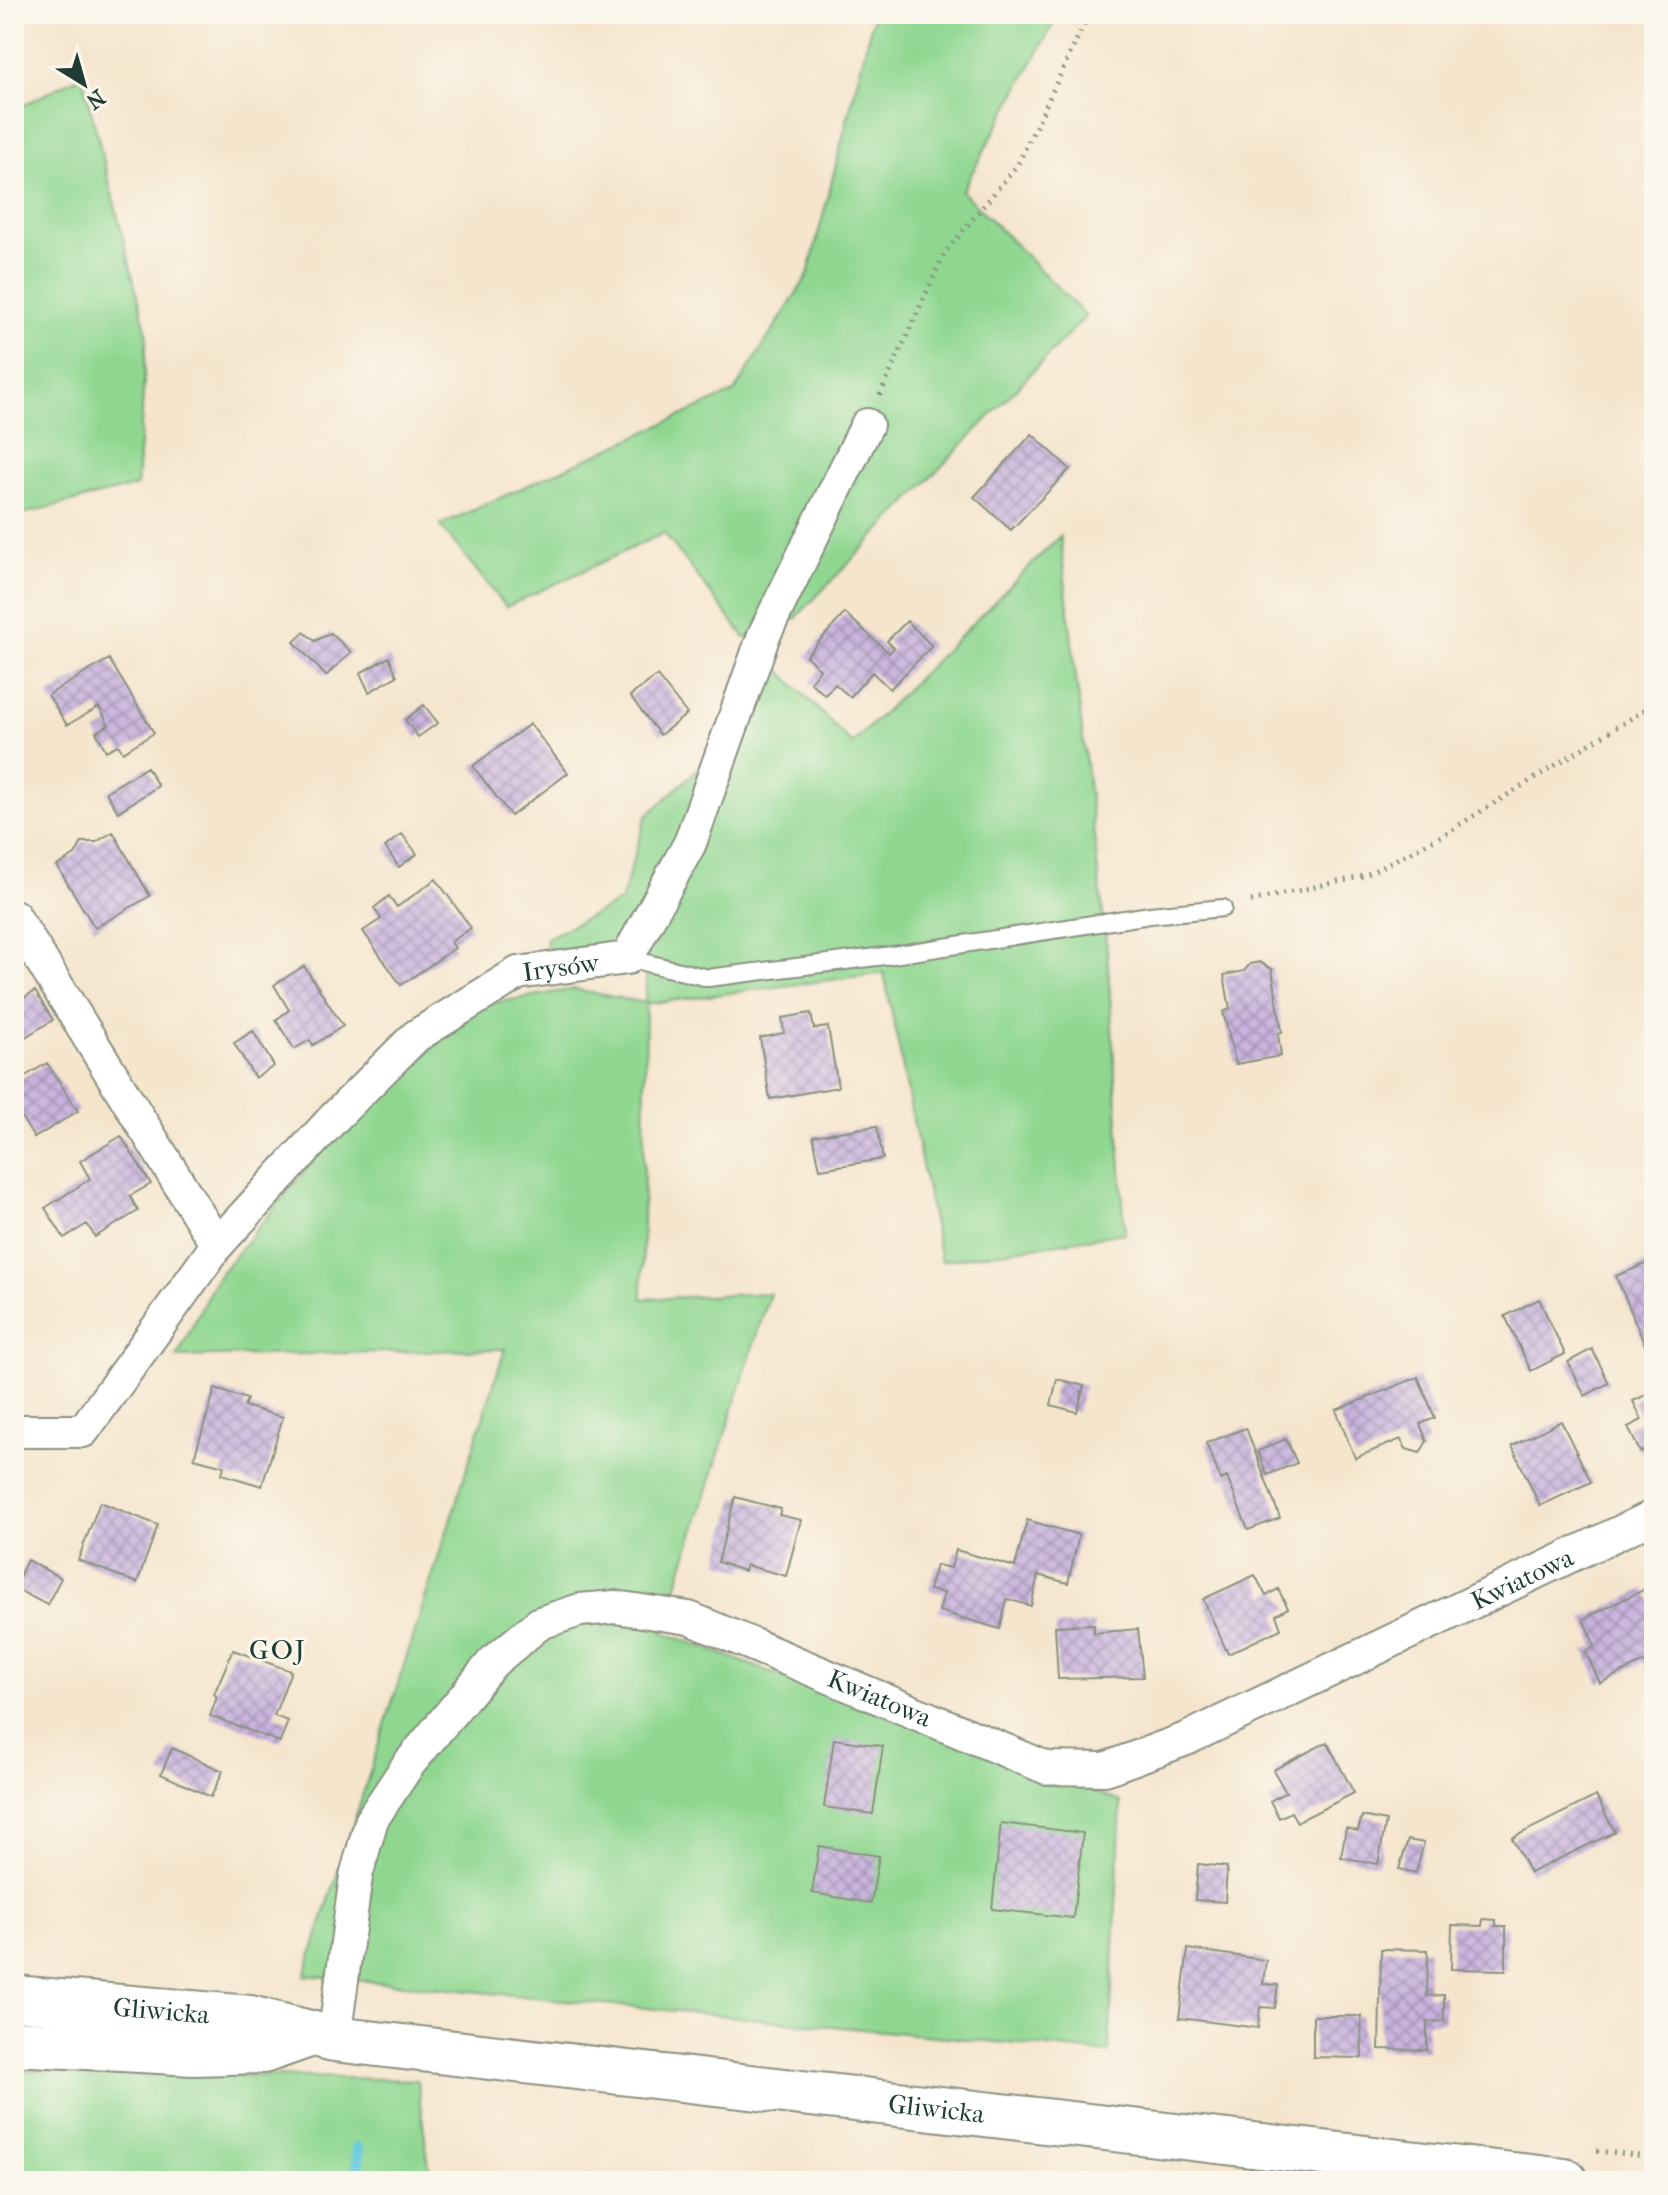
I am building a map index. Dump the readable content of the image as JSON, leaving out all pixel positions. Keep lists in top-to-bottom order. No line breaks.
{"streets":{"main road":["Gliwicka"],"street":["Irysów","Kwiatowa"]},"crossings":[["Kwiatowa","Gliwicka"]],"districts":["GOJ"],"north":"bottom right"}
